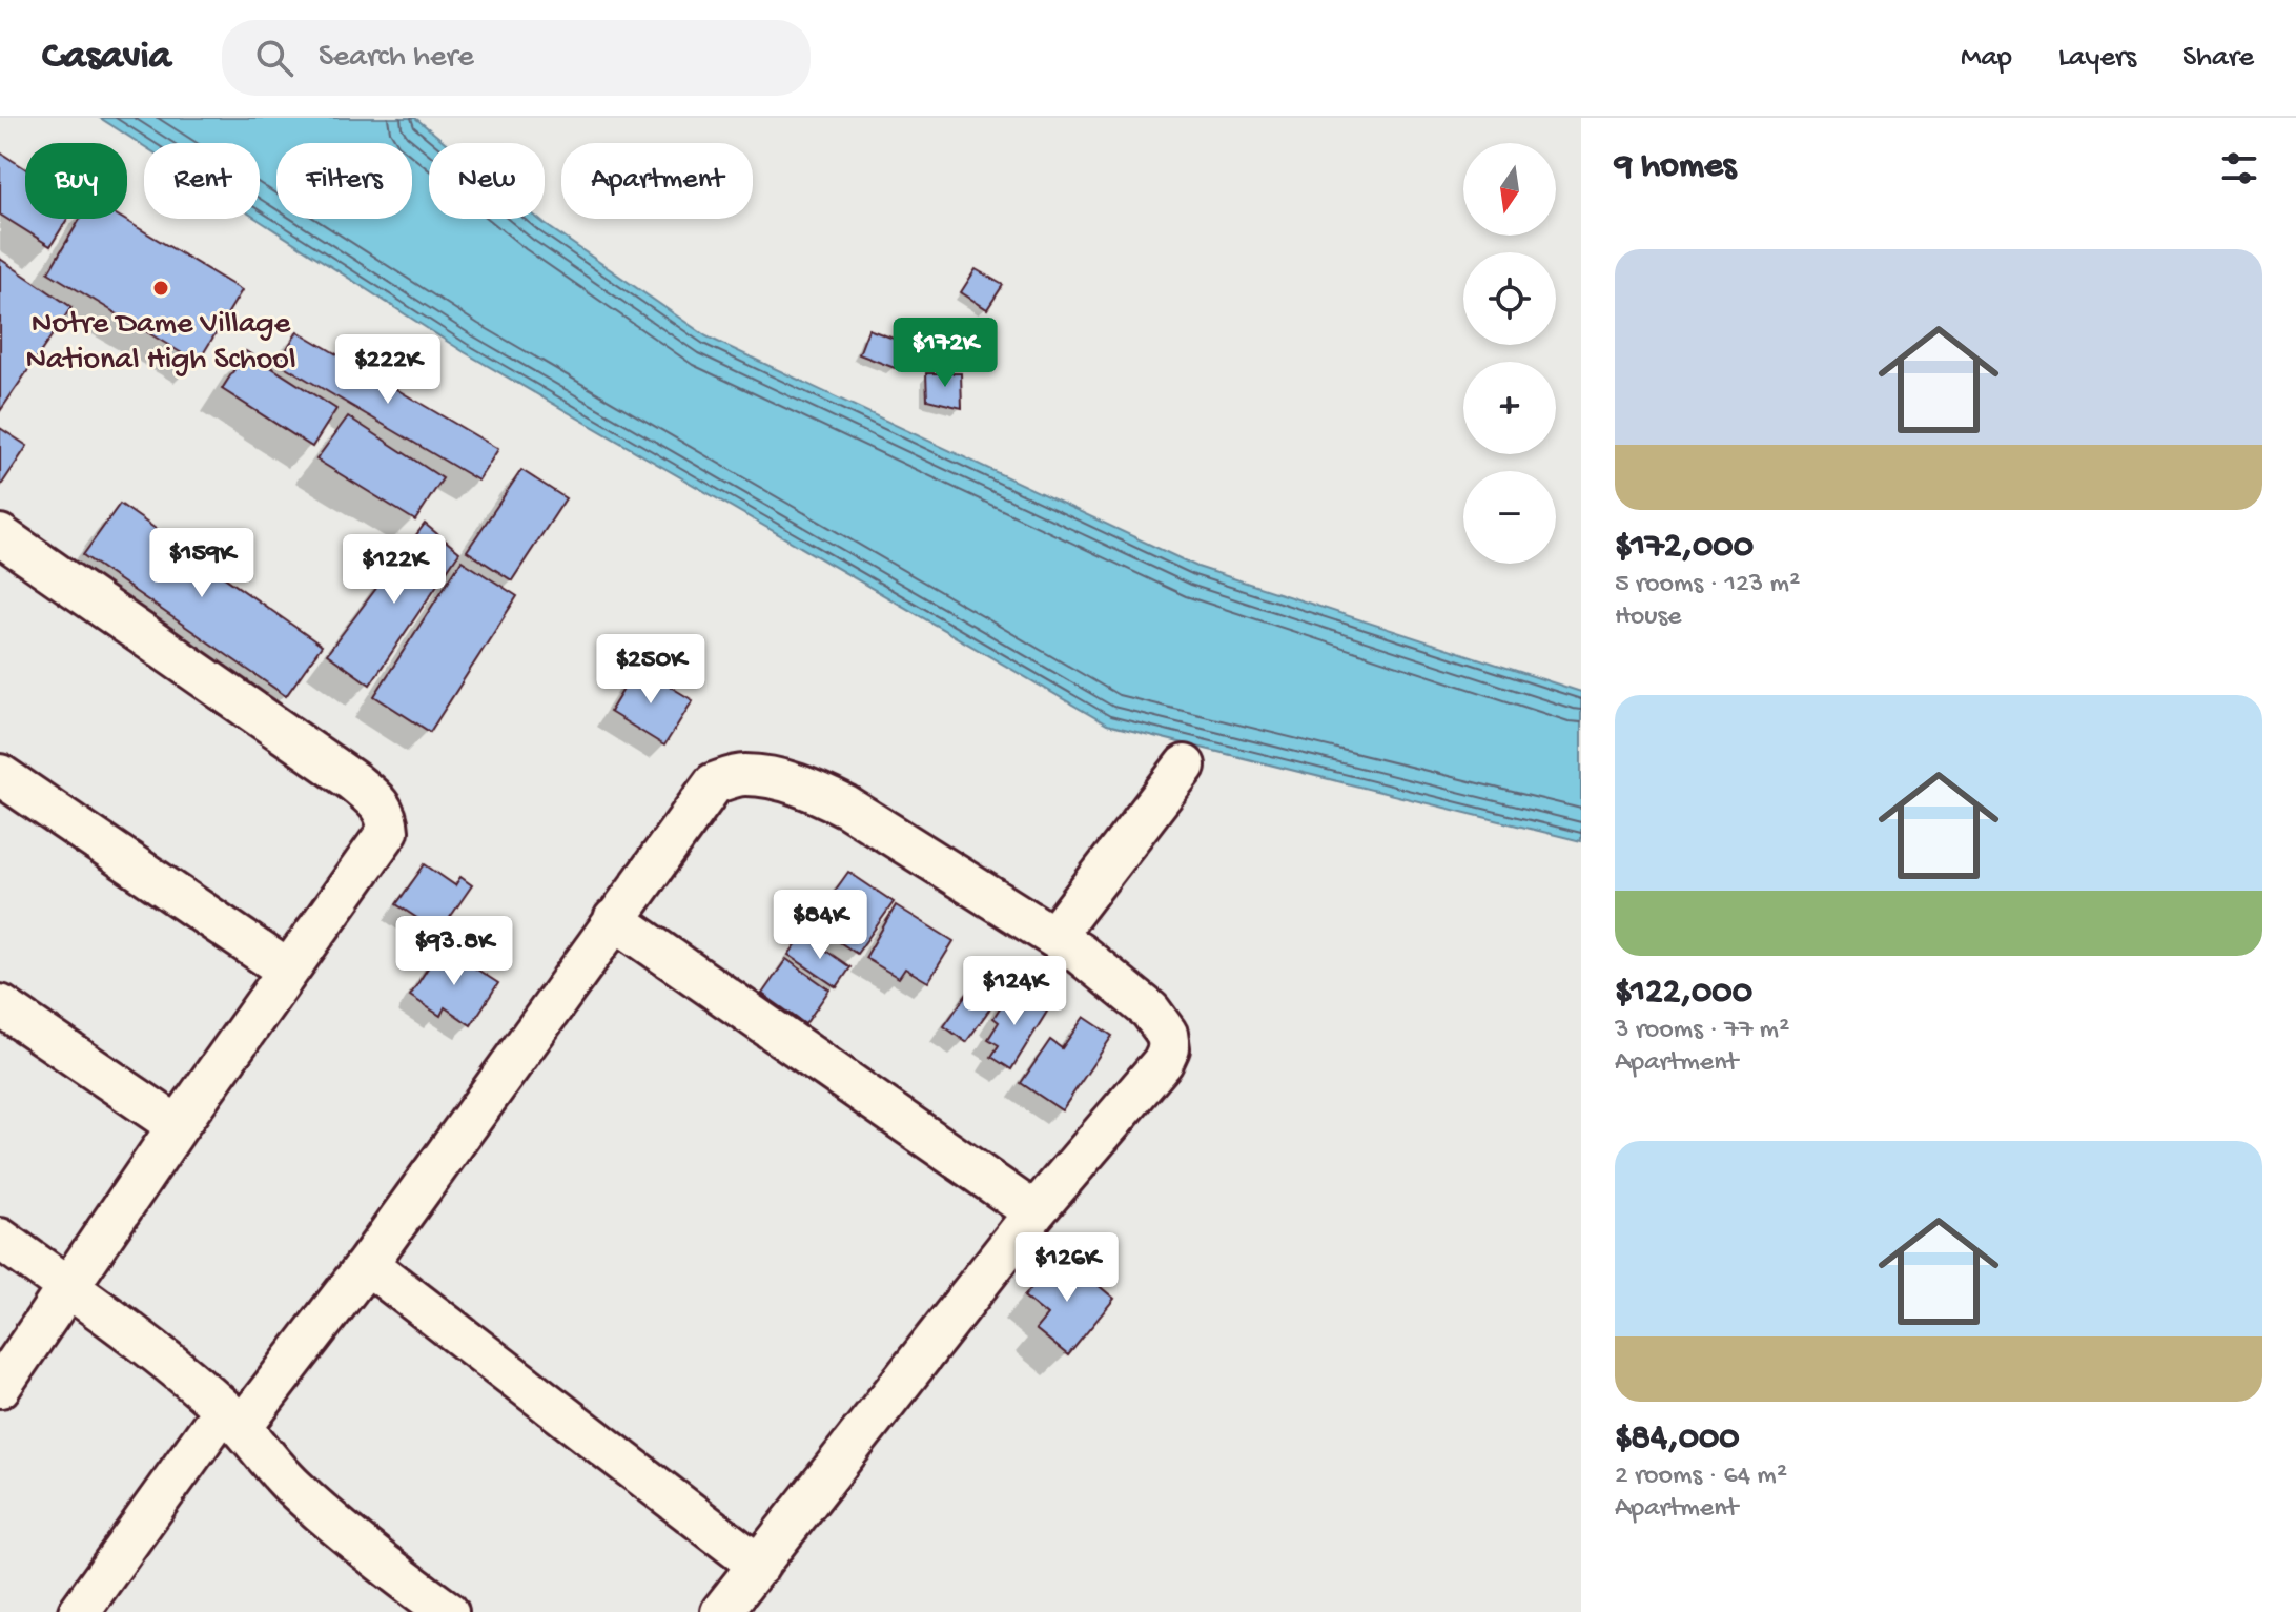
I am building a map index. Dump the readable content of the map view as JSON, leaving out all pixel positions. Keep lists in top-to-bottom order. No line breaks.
{"places":["Notre Dame Village National High School"],"north":"bottom","page":{"header":"Casavia","search":"Search here","nav":["Map","Layers","Share"],"heading":"9 homes","map_buttons":["+","−"],"chip":["Buy","Rent","Filters","New","Apartment"],"list":[{"name":"$172,000","note":"5 rooms · 123 m² · House"},{"name":"$122,000","note":"3 rooms · 77 m² · Apartment"},{"name":"$84,000","note":"2 rooms · 64 m² · Apartment"}],"price":["$172K","$222K","$159K","$122K","$250K","$84K","$93.8K","$124K","$126K"]}}
